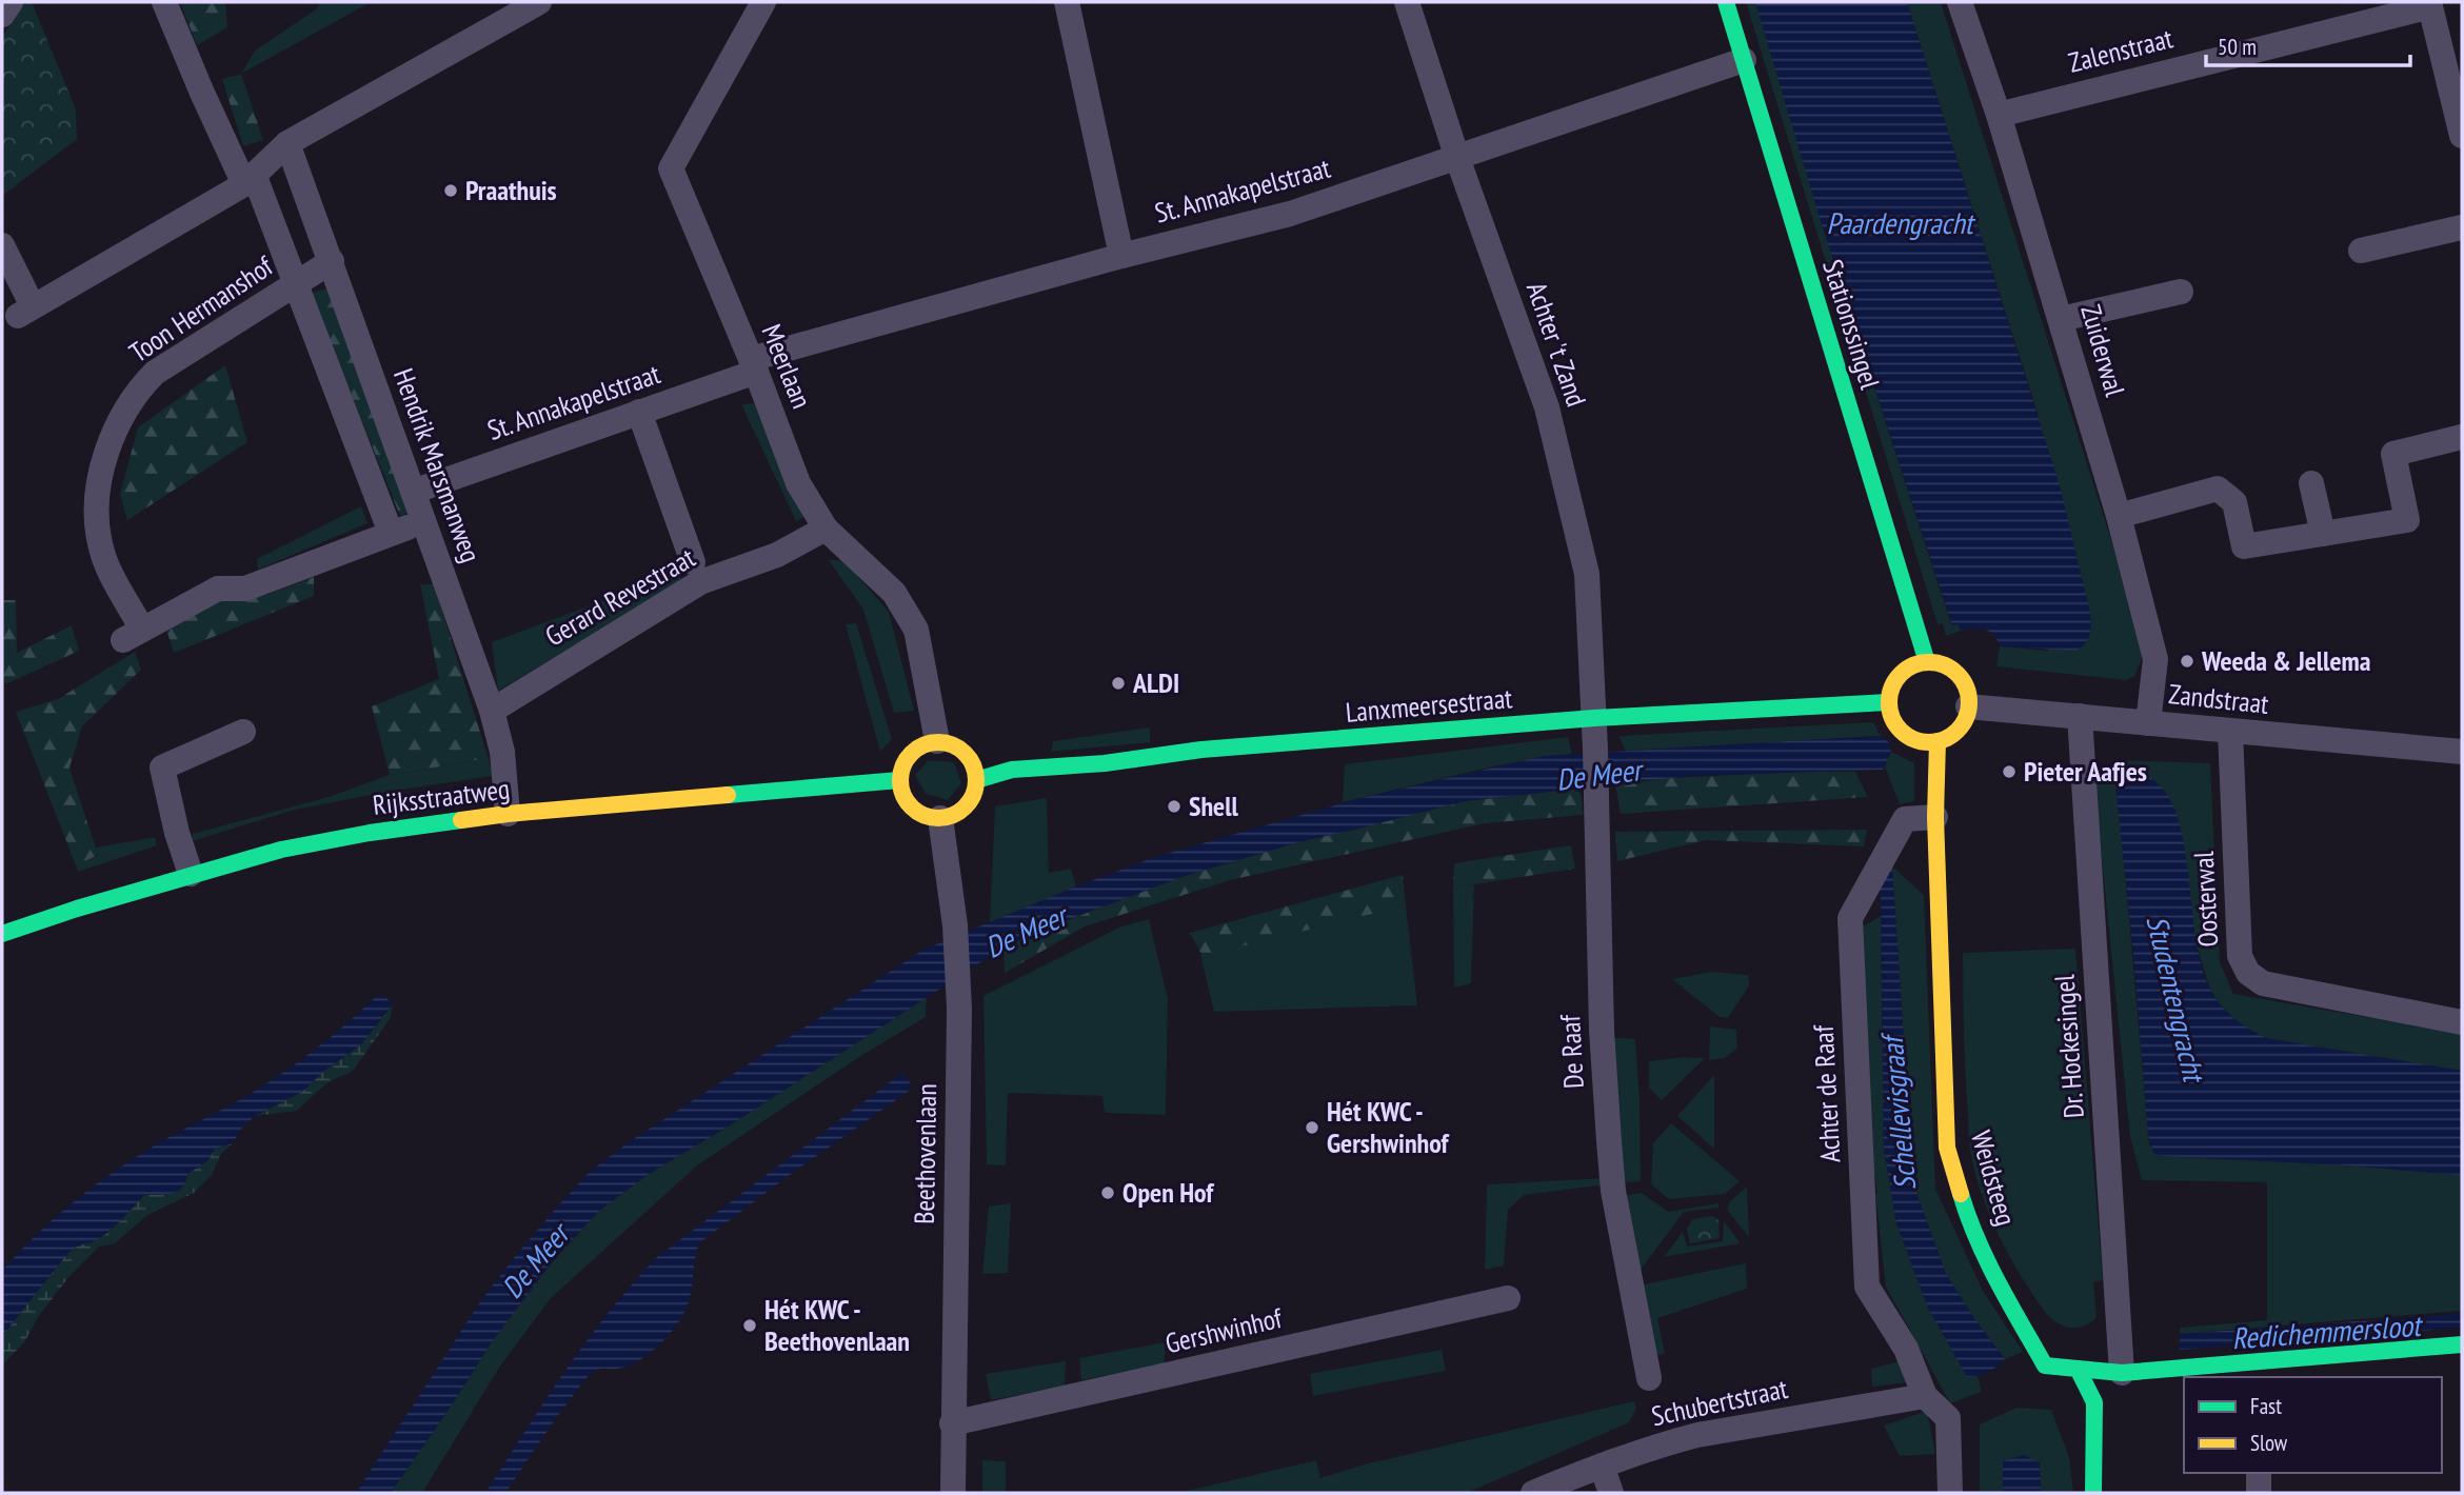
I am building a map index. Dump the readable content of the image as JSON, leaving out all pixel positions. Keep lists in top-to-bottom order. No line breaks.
{"streets":{"street":["Zalenstraat","St. Annakapelstraat","Toon Hermanshof","Stationssingel","Achter 't Zand","Zuiderwal","Meerlaan","Hendrik Marsmanweg","Gerard Revestraat","Zandstraat","Lanxmeersestraat","Rijksstraatweg","Oosterwal","Dr. Hockesingel","De Raaf","Achter de Raaf","Beethovenlaan","Weidsteeg","Gershwinhof","Schubertstraat"]},"crossings":[["Zalenstraat","Zuiderwal"],["St. Annakapelstraat","Stationssingel"],["St. Annakapelstraat","Achter 't Zand"],["St. Annakapelstraat","Meerlaan"],["St. Annakapelstraat","Hendrik Marsmanweg"],["Toon Hermanshof","Hendrik Marsmanweg"],["Stationssingel","Zandstraat"],["Stationssingel","Lanxmeersestraat"],["Stationssingel","Weidsteeg"],["Achter 't Zand","Lanxmeersestraat"],["Achter 't Zand","De Raaf"],["Zuiderwal","Zandstraat"],["Meerlaan","Gerard Revestraat"],["Meerlaan","Lanxmeersestraat"],["Meerlaan","Rijksstraatweg"],["Meerlaan","Beethovenlaan"],["Hendrik Marsmanweg","Gerard Revestraat"],["Hendrik Marsmanweg","Rijksstraatweg"],["Zandstraat","Lanxmeersestraat"],["Zandstraat","Oosterwal"],["Zandstraat","Dr. Hockesingel"],["Zandstraat","Weidsteeg"],["Lanxmeersestraat","Rijksstraatweg"],["Lanxmeersestraat","De Raaf"],["Lanxmeersestraat","Beethovenlaan"],["Lanxmeersestraat","Weidsteeg"],["Rijksstraatweg","Beethovenlaan"],["Achter de Raaf","Weidsteeg"],["Achter de Raaf","Schubertstraat"],["Beethovenlaan","Gershwinhof"]],"water":["Paardengracht","De Meer","Studentengracht","Schellevisgraaf","Redichemmersloot"],"places":["Praathuis","Weeda & Jellema","ALDI","Pieter Aafjes","Shell","Hét KWC - Gershwinhof","Open Hof","Hét KWC - Beethovenlaan"],"legend":["Fast","Slow"],"scale_bar":"50 m"}
